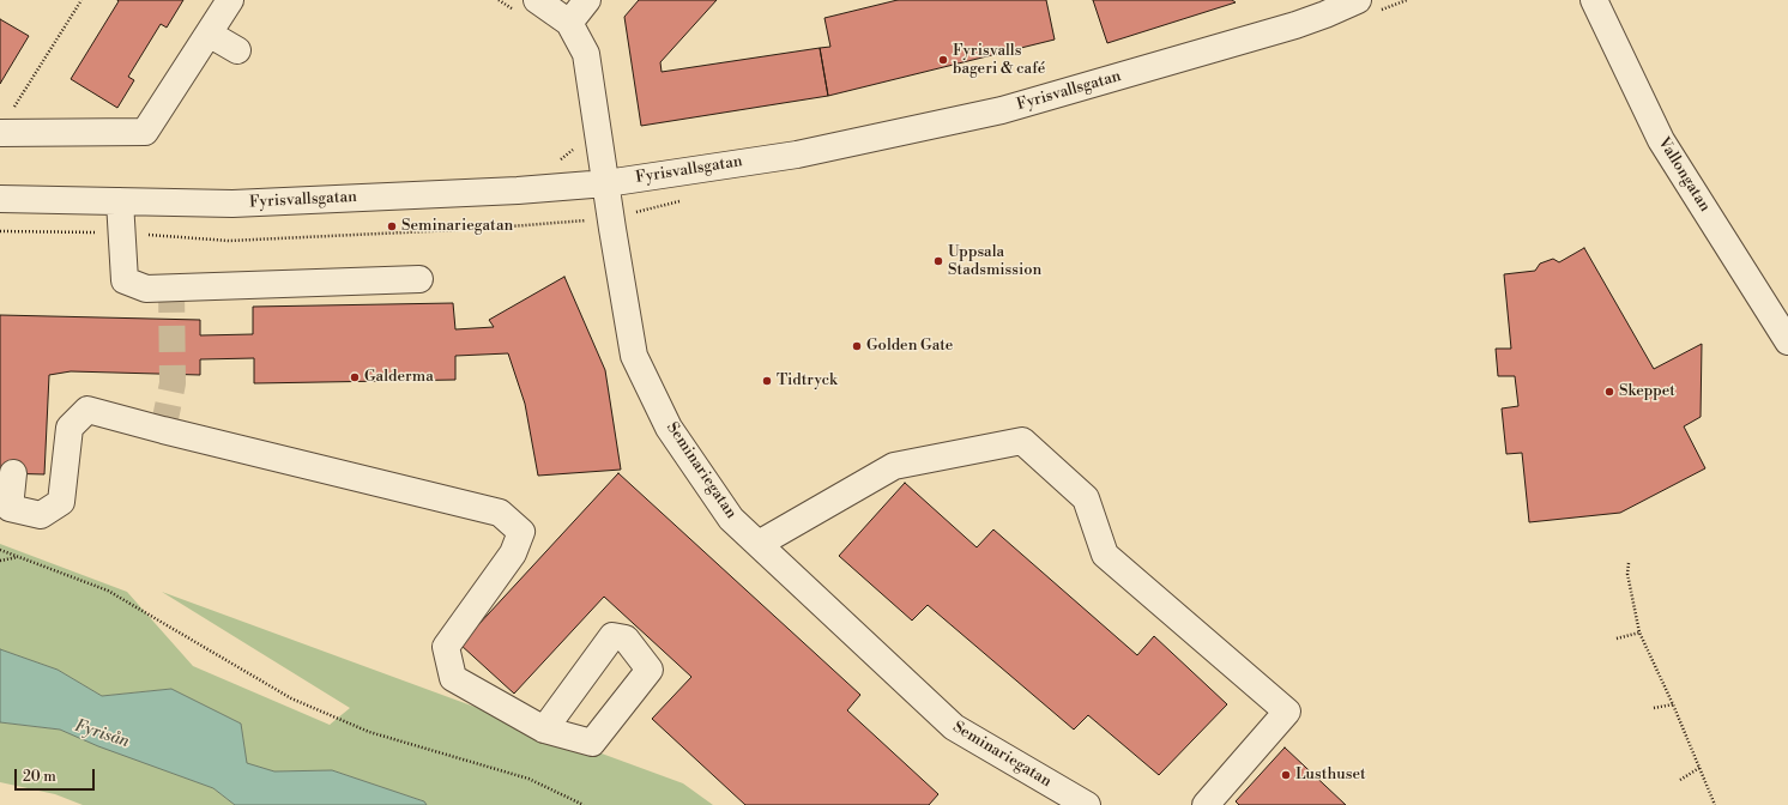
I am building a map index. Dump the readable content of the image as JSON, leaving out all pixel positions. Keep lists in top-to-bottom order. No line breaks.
{"streets":{"street":["Fyrisvallsgatan","Vallongatan","Seminariegatan"]},"crossings":[["Fyrisvallsgatan","Seminariegatan"]],"water":["Fyrisån"],"places":["Fyrisvalls bageri & café","Seminariegatan","Uppsala Stadsmission","Golden Gate","Galderma","Tidtryck","Skeppet","Lusthuset"],"scale_bar":"20 m"}
